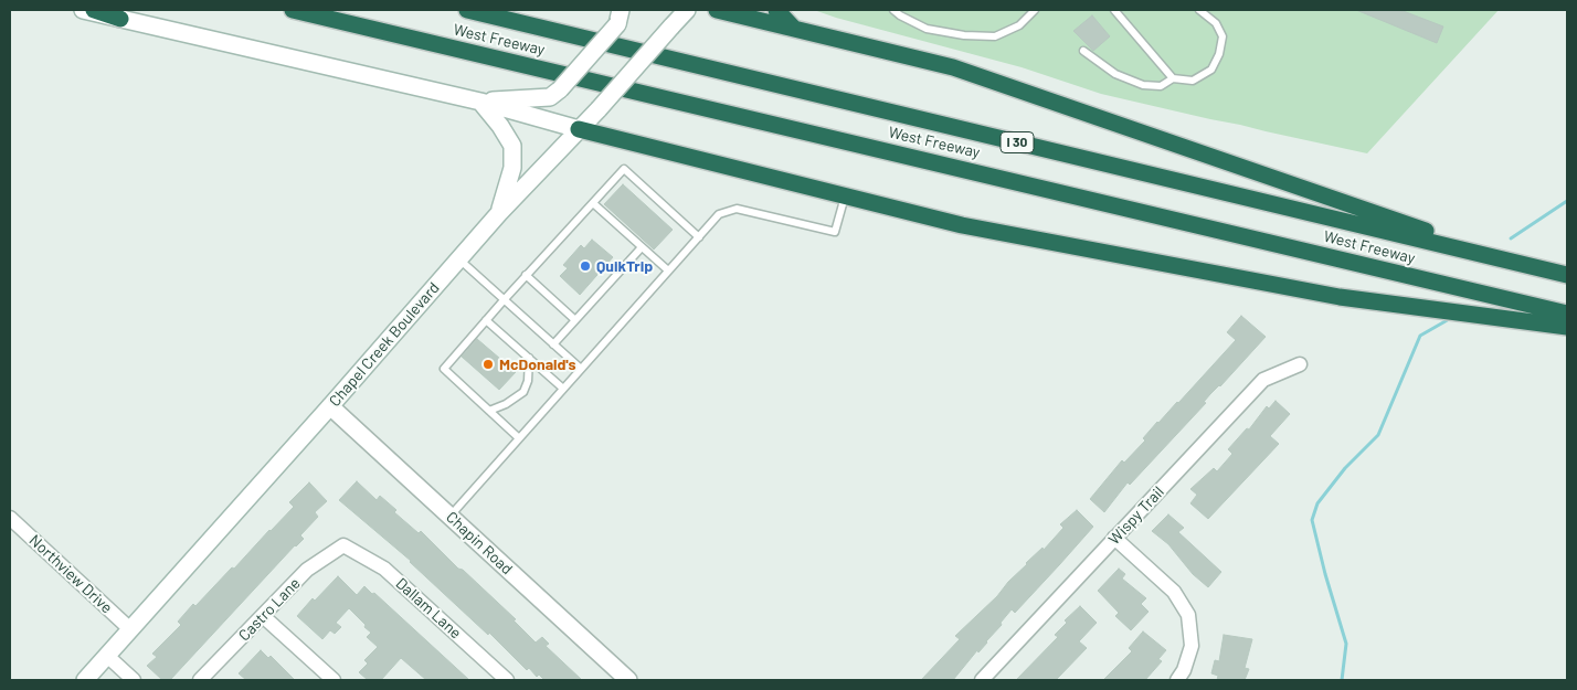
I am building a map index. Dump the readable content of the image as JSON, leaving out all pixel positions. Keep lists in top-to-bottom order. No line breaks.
{"streets":{"highway":["West Freeway","I 30"],"main road":["Chapel Creek Boulevard","Chapin Road"],"street":["Wispy Trail","Northview Drive","Dallam Lane","Castro Lane"]},"crossings":[["Chapel Creek Boulevard","Chapin Road"],["Chapel Creek Boulevard","Northview Drive"],["Dallam Lane","Castro Lane"]],"places":["QuikTrip","McDonald's"]}
